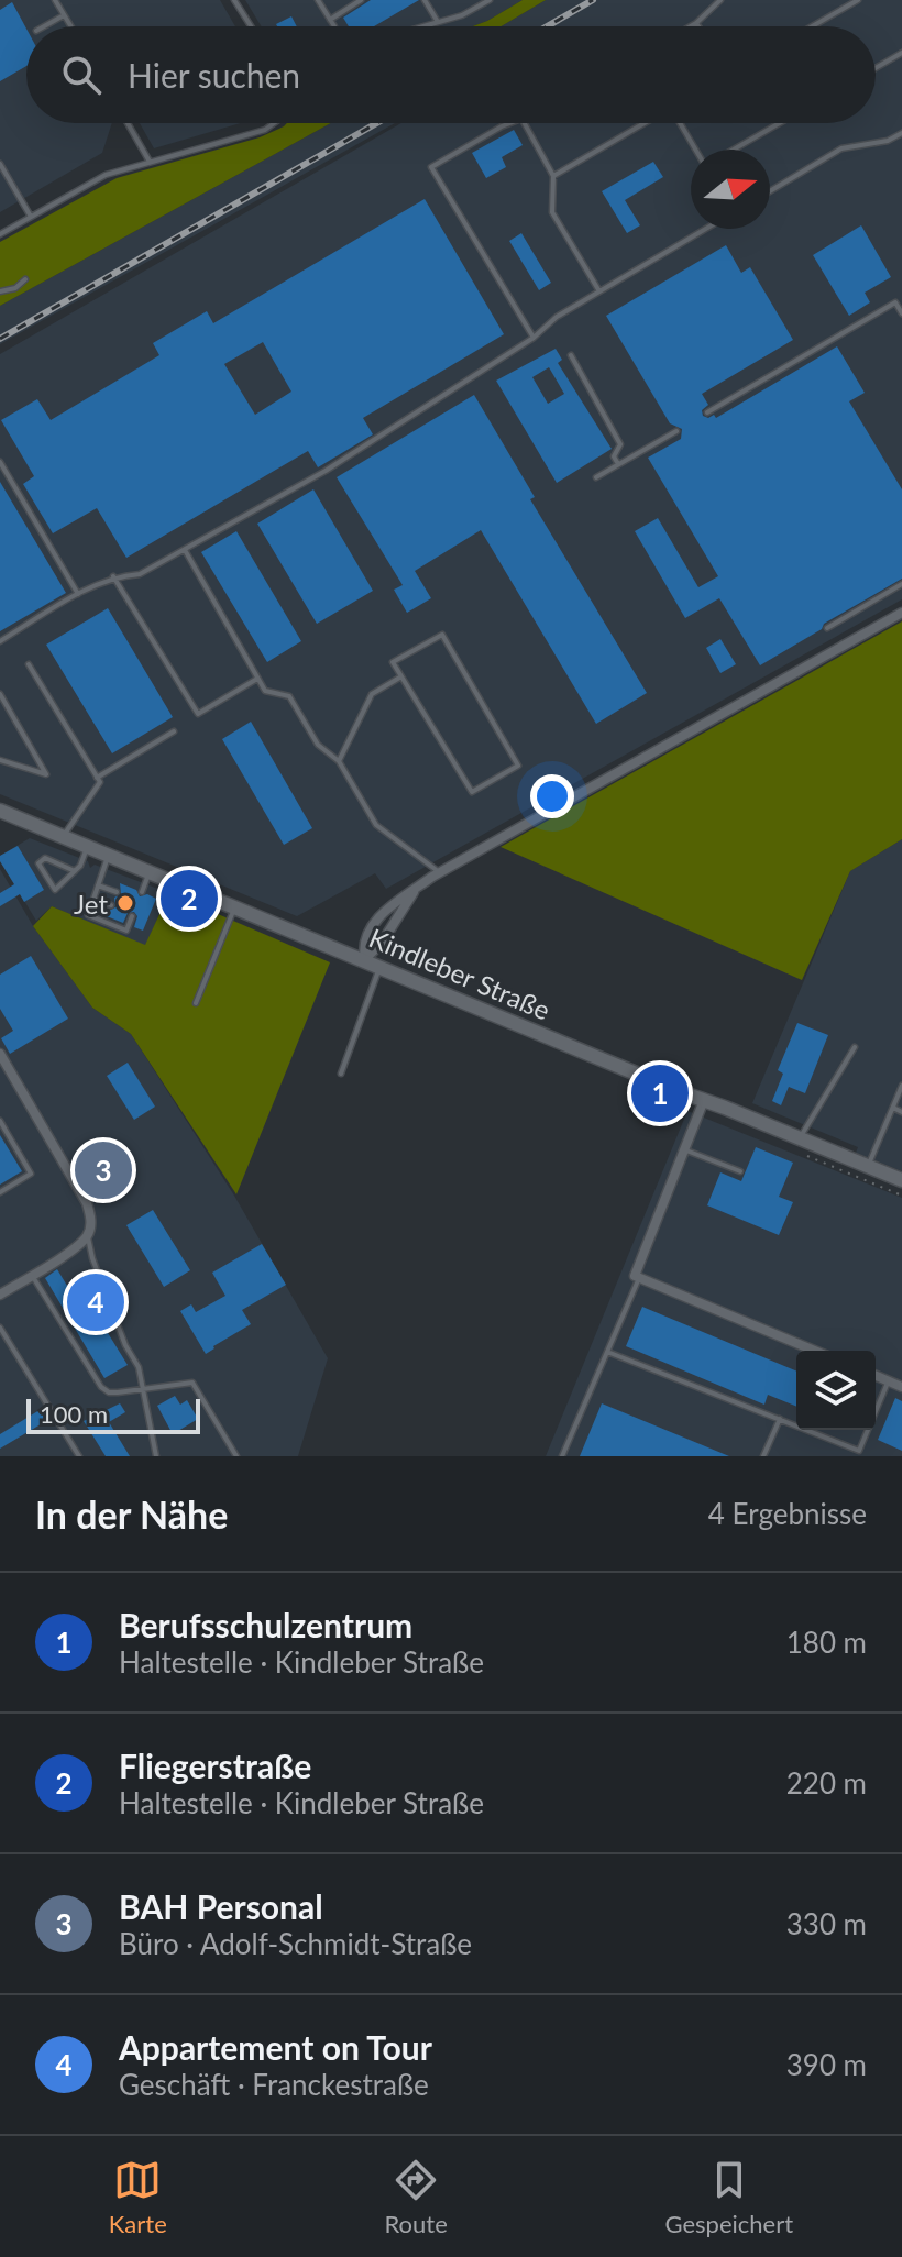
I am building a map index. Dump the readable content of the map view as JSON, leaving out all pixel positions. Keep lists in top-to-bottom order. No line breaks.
{"streets":{"main road":["Kindleber Straße"]},"places":["Jet"],"scale_bar":"100 m","north":"right","page":{"search":"Hier suchen","pins":["2","1","3","4"],"scale":"100 m","heading":["In der Nähe","4 Ergebnisse"],"list":[{"mark":"1","name":"Berufsschulzentrum","note":"Haltestelle · Kindleber Straße","value":"180 m"},{"mark":"2","name":"Fliegerstraße","note":"Haltestelle · Kindleber Straße","value":"220 m"},{"mark":"3","name":"BAH Personal","note":"Büro · Adolf-Schmidt-Straße","value":"330 m"},{"mark":"4","name":"Appartement on Tour","note":"Geschäft · Franckestraße","value":"390 m"}],"nav":["Karte","Route","Gespeichert"]}}
